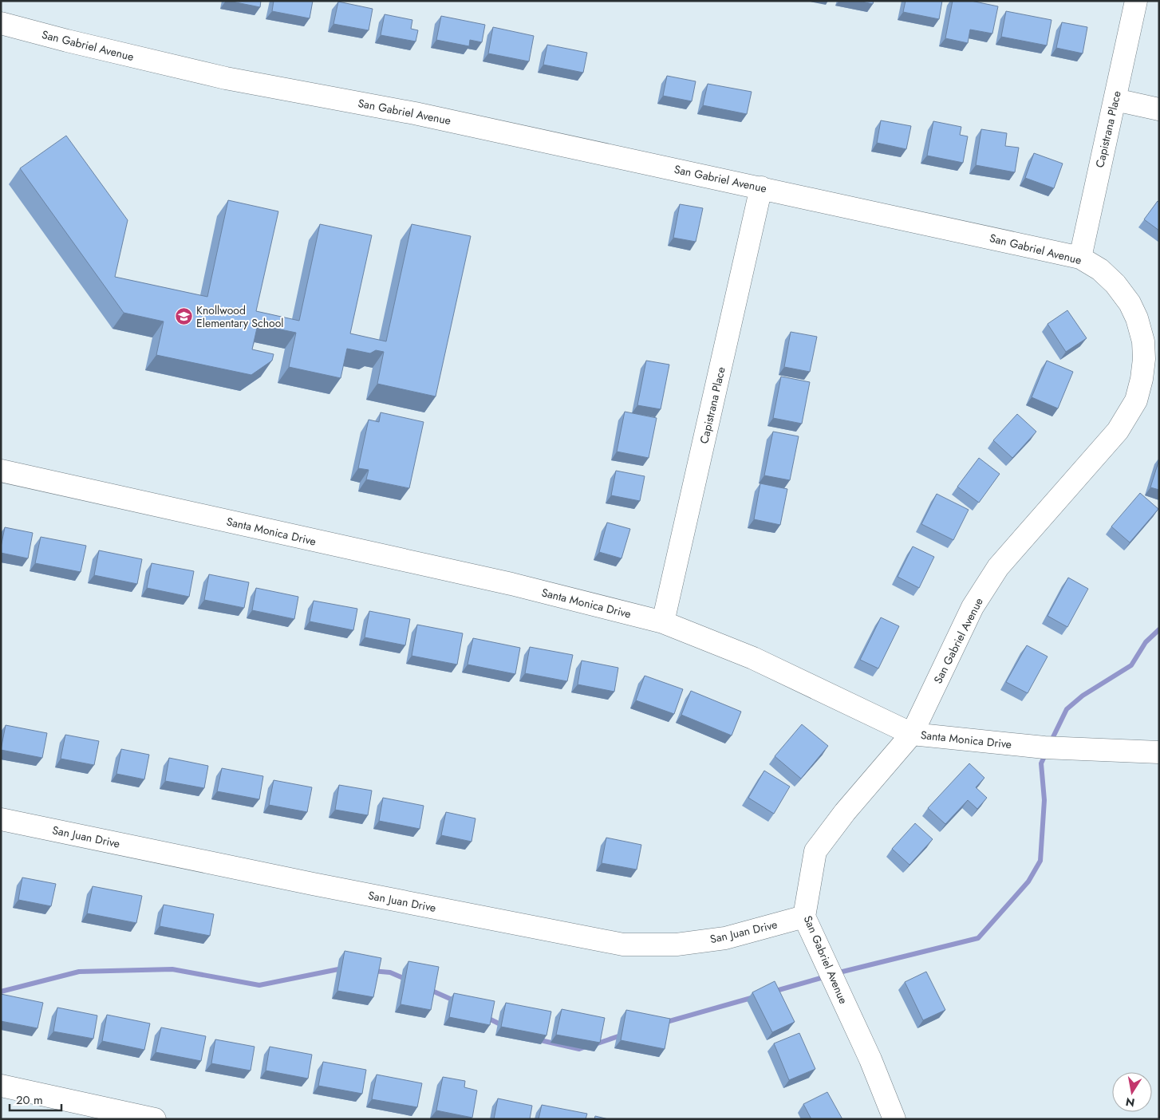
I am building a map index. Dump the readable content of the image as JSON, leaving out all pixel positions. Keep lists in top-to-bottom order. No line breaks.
{"streets":{"street":["San Gabriel Avenue","Capistrana Place","Santa Monica Drive","San Juan Drive"]},"crossings":[["San Gabriel Avenue","Capistrana Place"],["San Gabriel Avenue","Santa Monica Drive"],["San Gabriel Avenue","San Juan Drive"],["Capistrana Place","Santa Monica Drive"]],"places":{"school or university":["Knollwood Elementary School"]},"scale_bar":"20 m","north":"bottom"}
